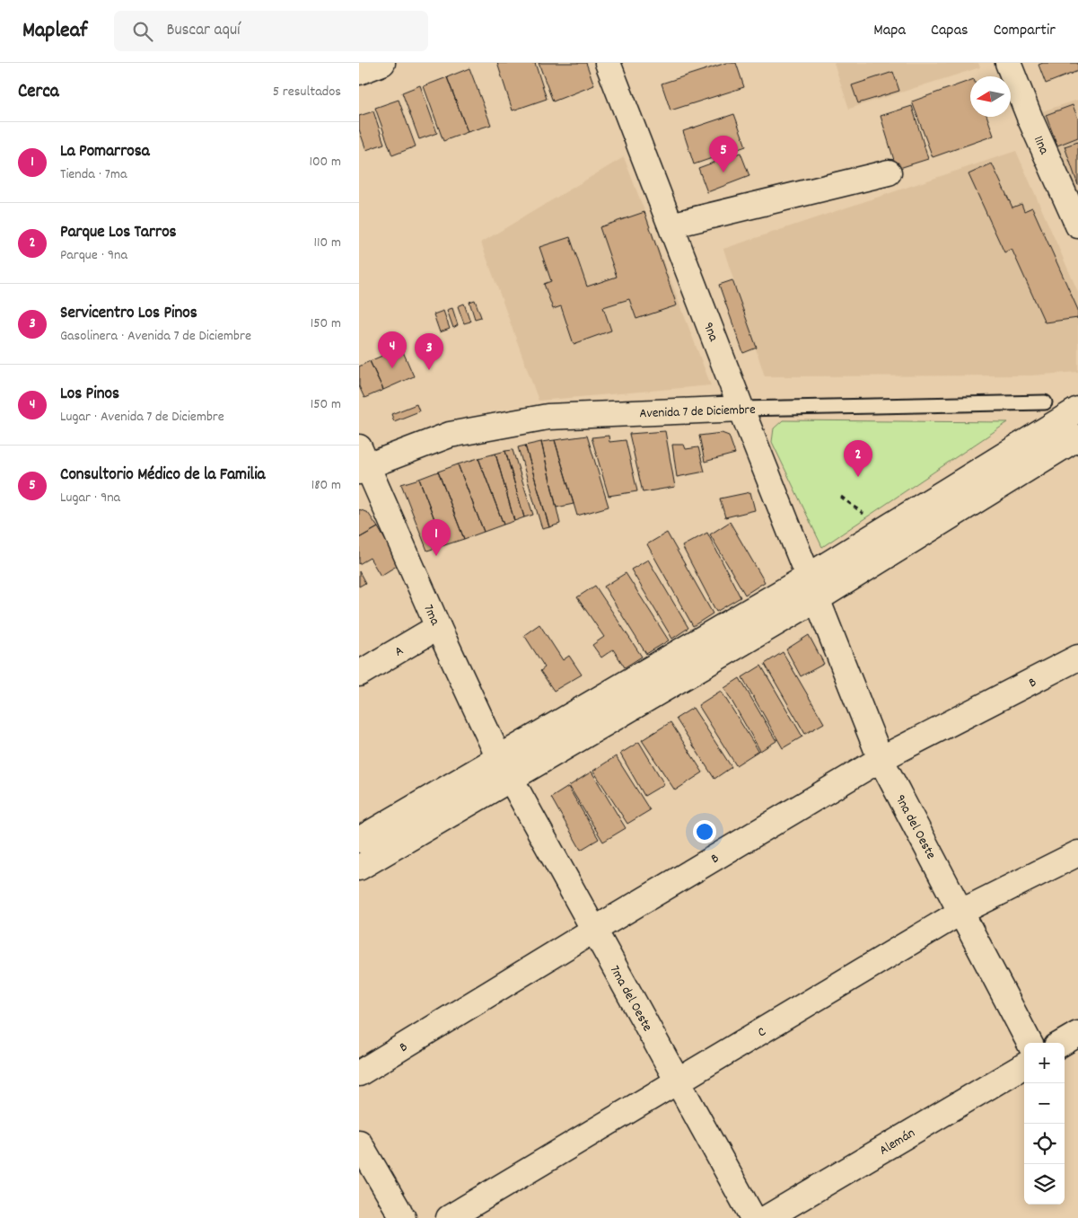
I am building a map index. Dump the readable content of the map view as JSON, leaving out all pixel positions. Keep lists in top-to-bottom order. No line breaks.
{"streets":{"street":["11na","9na","Avenida 7 de Diciembre","7ma","A","B","9na del Oeste","7ma del Oeste","C","Alemán"]},"crossings":[["9na","Avenida 7 de Diciembre"],["9na","9na del Oeste"],["Avenida 7 de Diciembre","7ma"],["7ma","A"],["7ma","7ma del Oeste"],["B","9na del Oeste"],["B","7ma del Oeste"],["9na del Oeste","C"],["7ma del Oeste","C"]],"north":"left","page":{"header":"Mapleaf","search":"Buscar aquí","nav":["Mapa","Capas","Compartir"],"heading":["Cerca","5 resultados"],"list":[{"mark":"1","name":"La Pomarrosa","note":"Tienda · 7ma","value":"100 m"},{"mark":"2","name":"Parque Los Tarros","note":"Parque · 9na","value":"110 m"},{"mark":"3","name":"Servicentro Los Pinos","note":"Gasolinera · Avenida 7 de Diciembre","value":"150 m"},{"mark":"4","name":"Los Pinos","note":"Lugar · Avenida 7 de Diciembre","value":"150 m"},{"mark":"5","name":"Consultorio Médico de la Familia","note":"Lugar · 9na","value":"180 m"}],"pins":["5","4","3","2","1"],"map_buttons":["+","−"]}}
